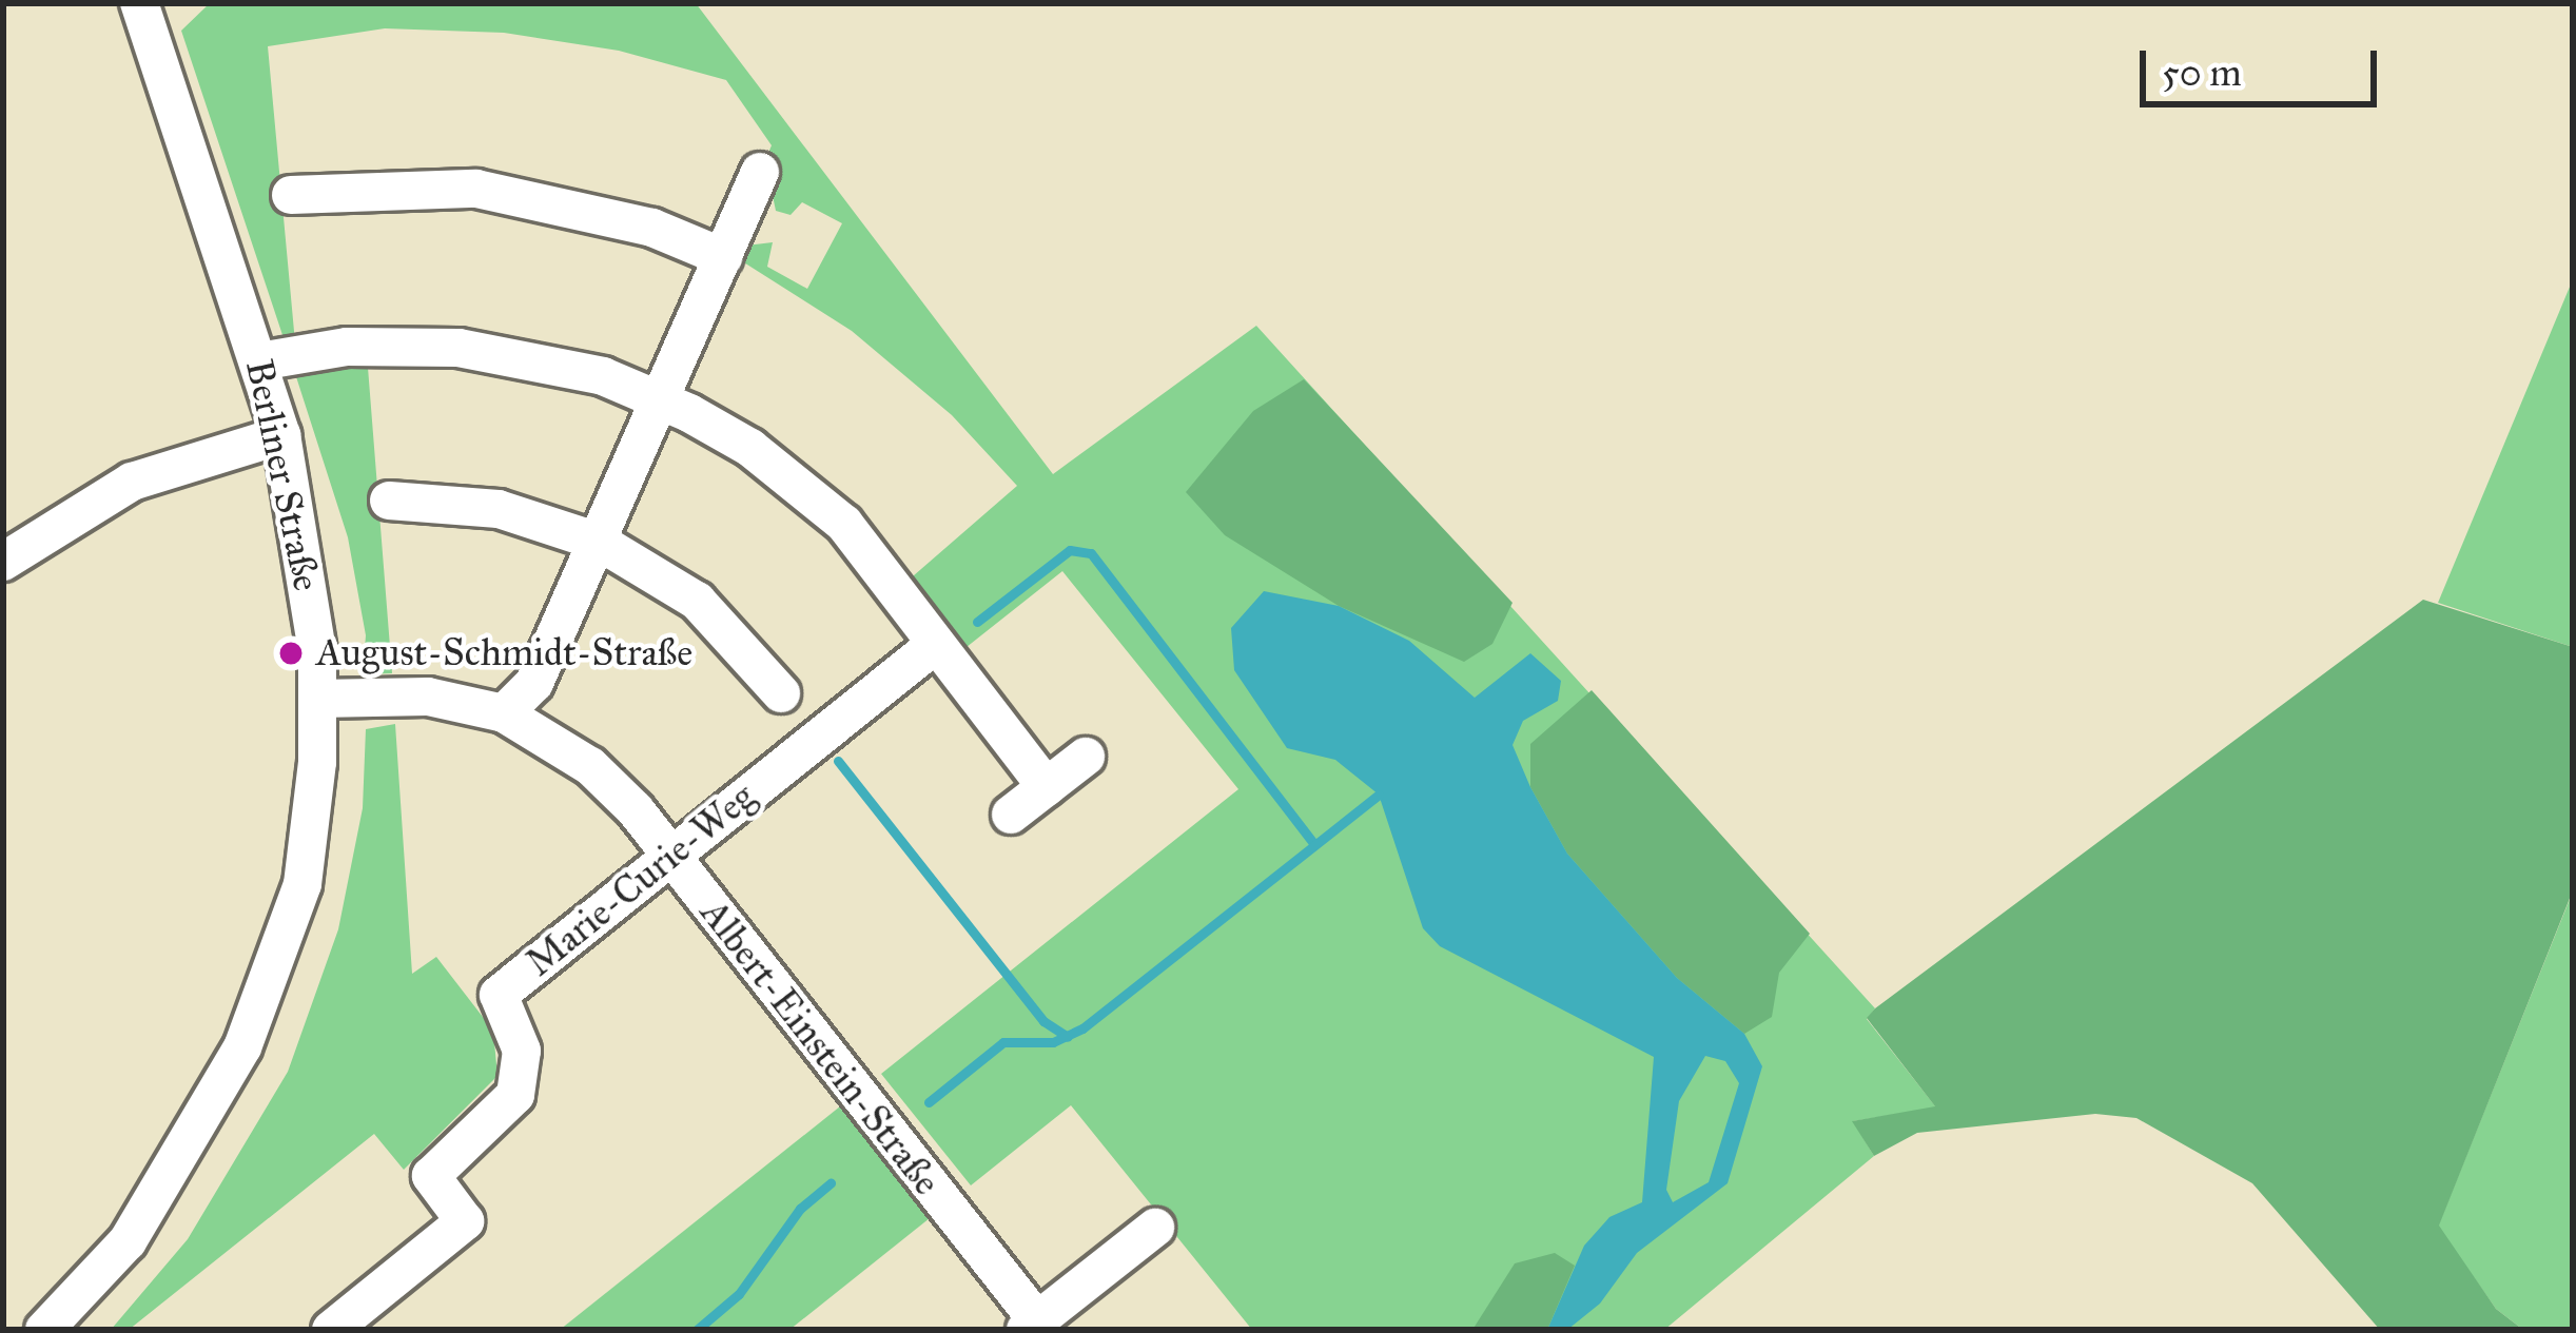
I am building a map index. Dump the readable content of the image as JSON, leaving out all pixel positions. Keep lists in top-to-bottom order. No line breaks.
{"streets":{"street":["Berliner Straße","Marie-Curie-Weg","Albert-Einstein-Straße"]},"crossings":[["Berliner Straße","Albert-Einstein-Straße"],["Marie-Curie-Weg","Albert-Einstein-Straße"]],"places":["August-Schmidt-Straße"],"scale_bar":"50 m"}
